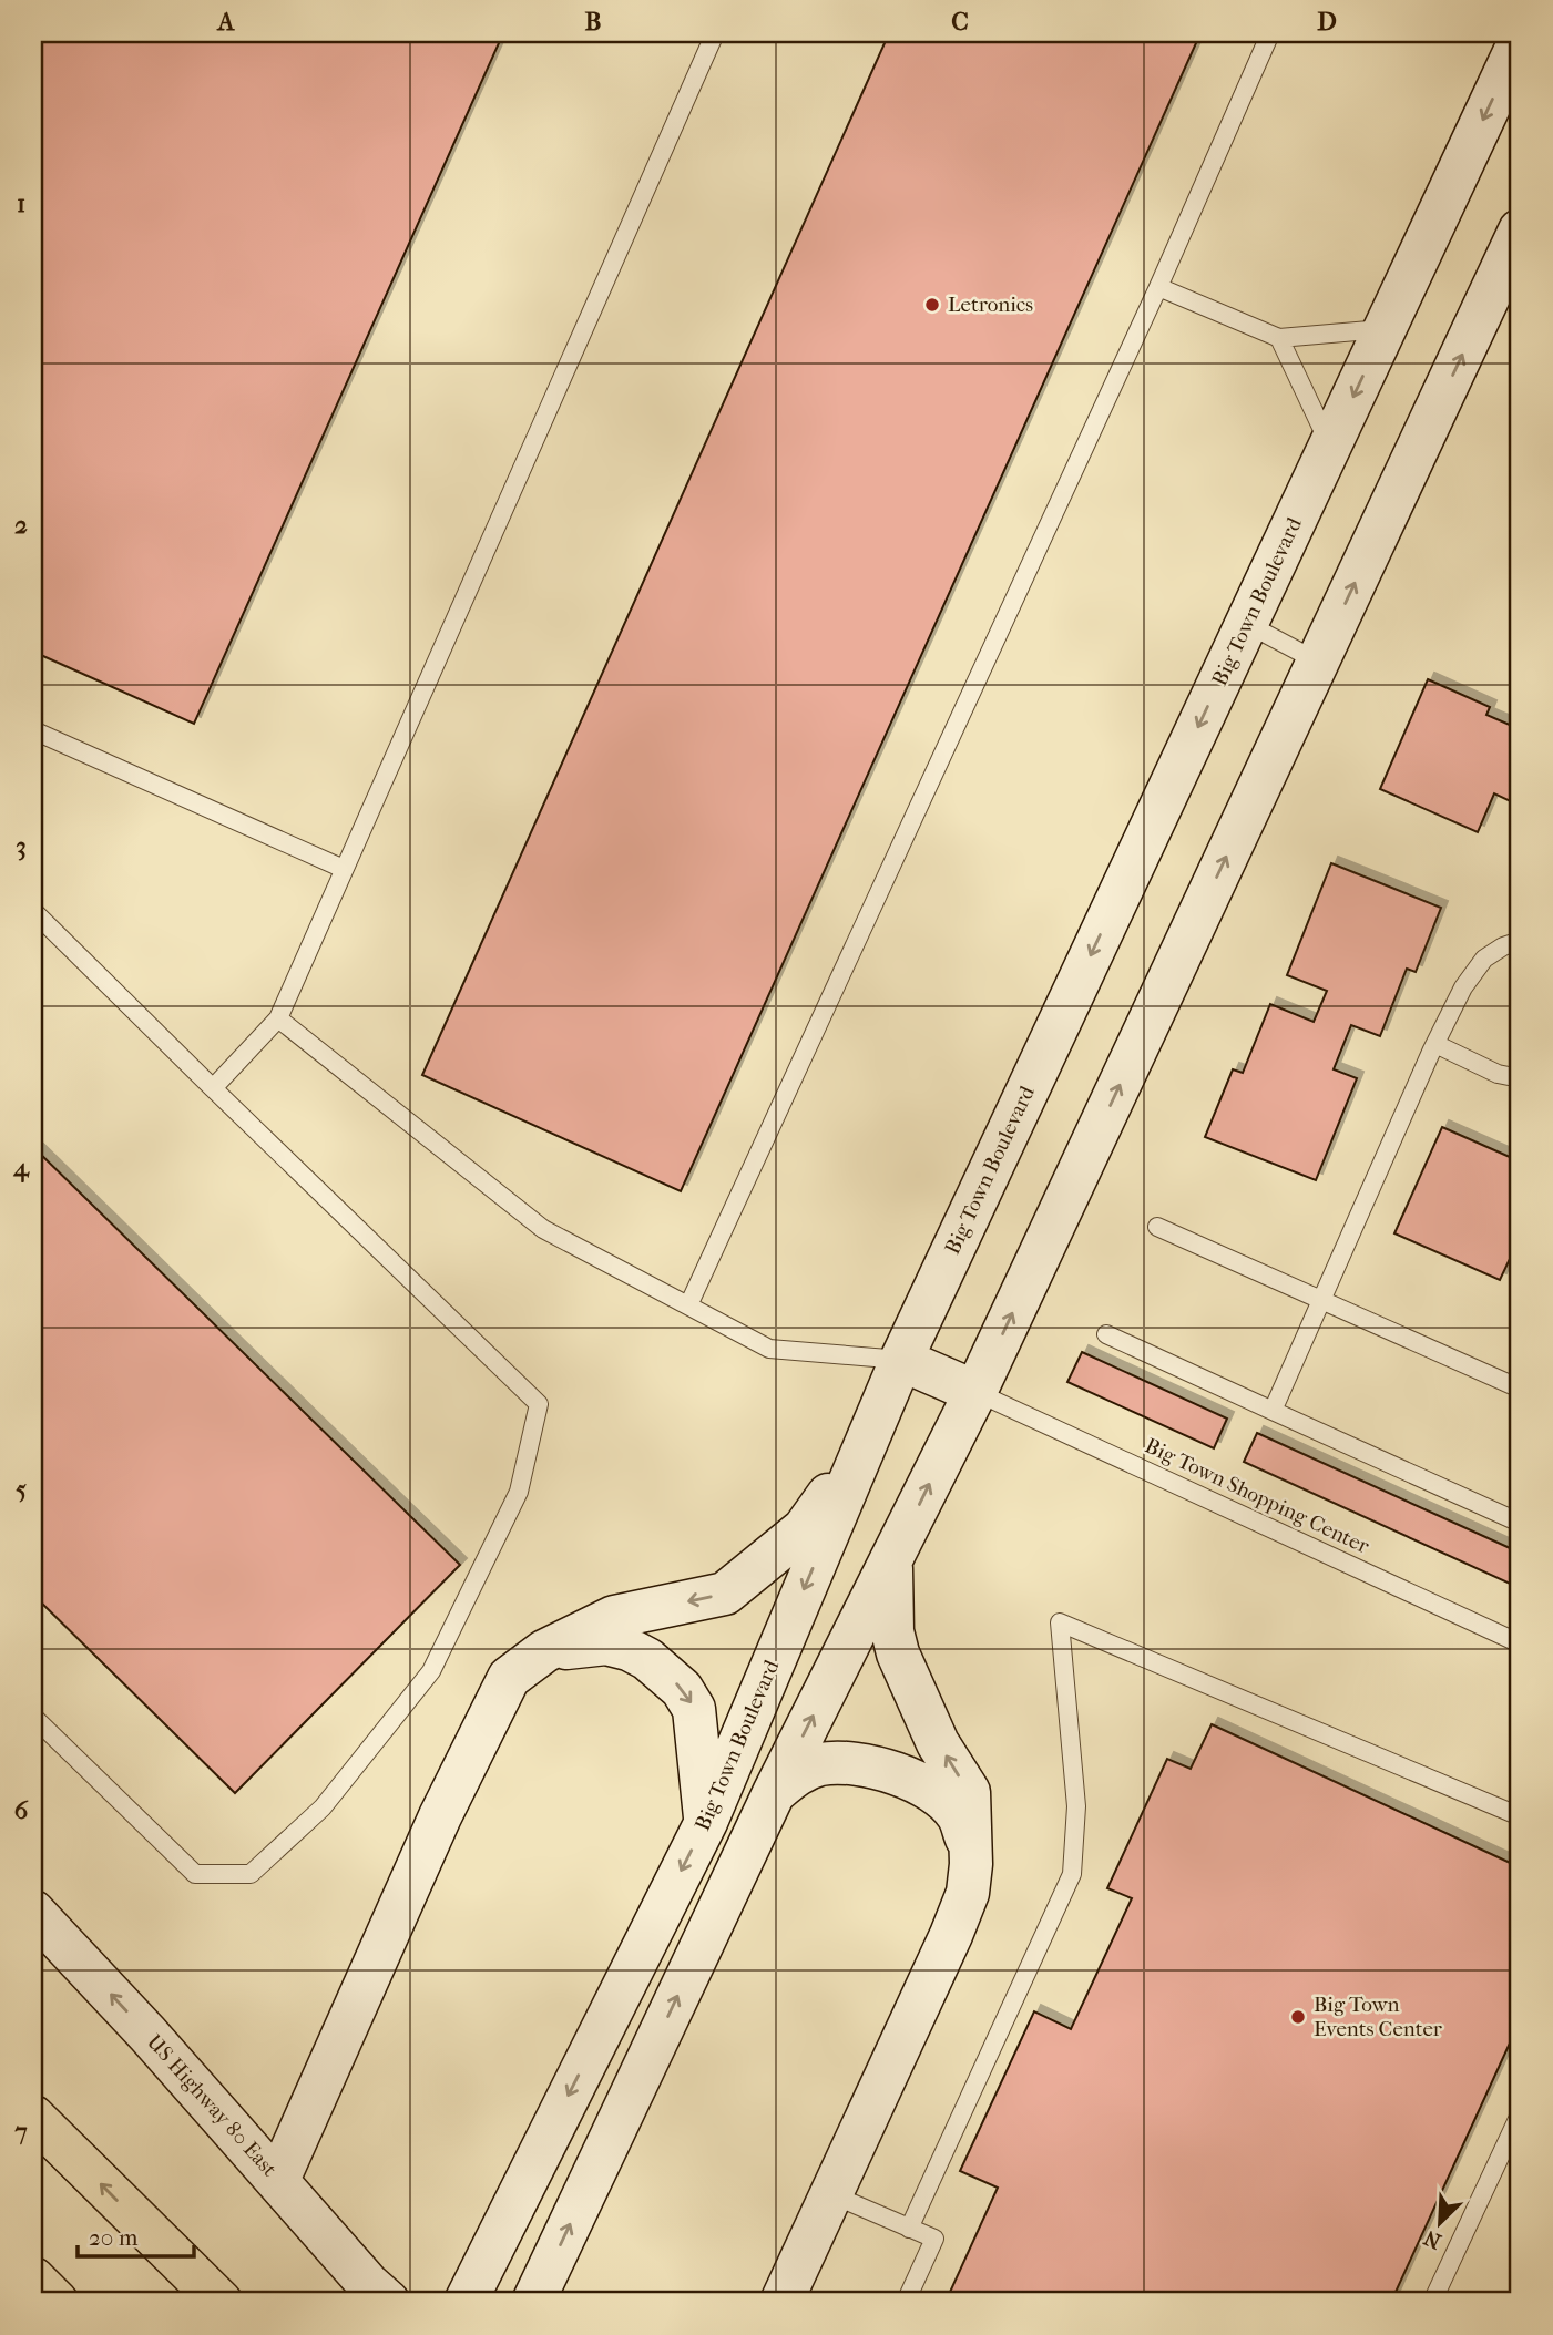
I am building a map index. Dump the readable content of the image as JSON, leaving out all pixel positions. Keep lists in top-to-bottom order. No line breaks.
{"streets":{"main road":["Big Town Boulevard","US Highway 80 East"],"lane":["Big Town Shopping Center"]},"one_way":["US Highway 80 East"],"places":["Letronics","Big Town Events Center"],"scale_bar":"20 m","north":"bottom left","grid":{"columns":["A","B","C","D"],"rows":["1","2","3","4","5","6","7"]}}
